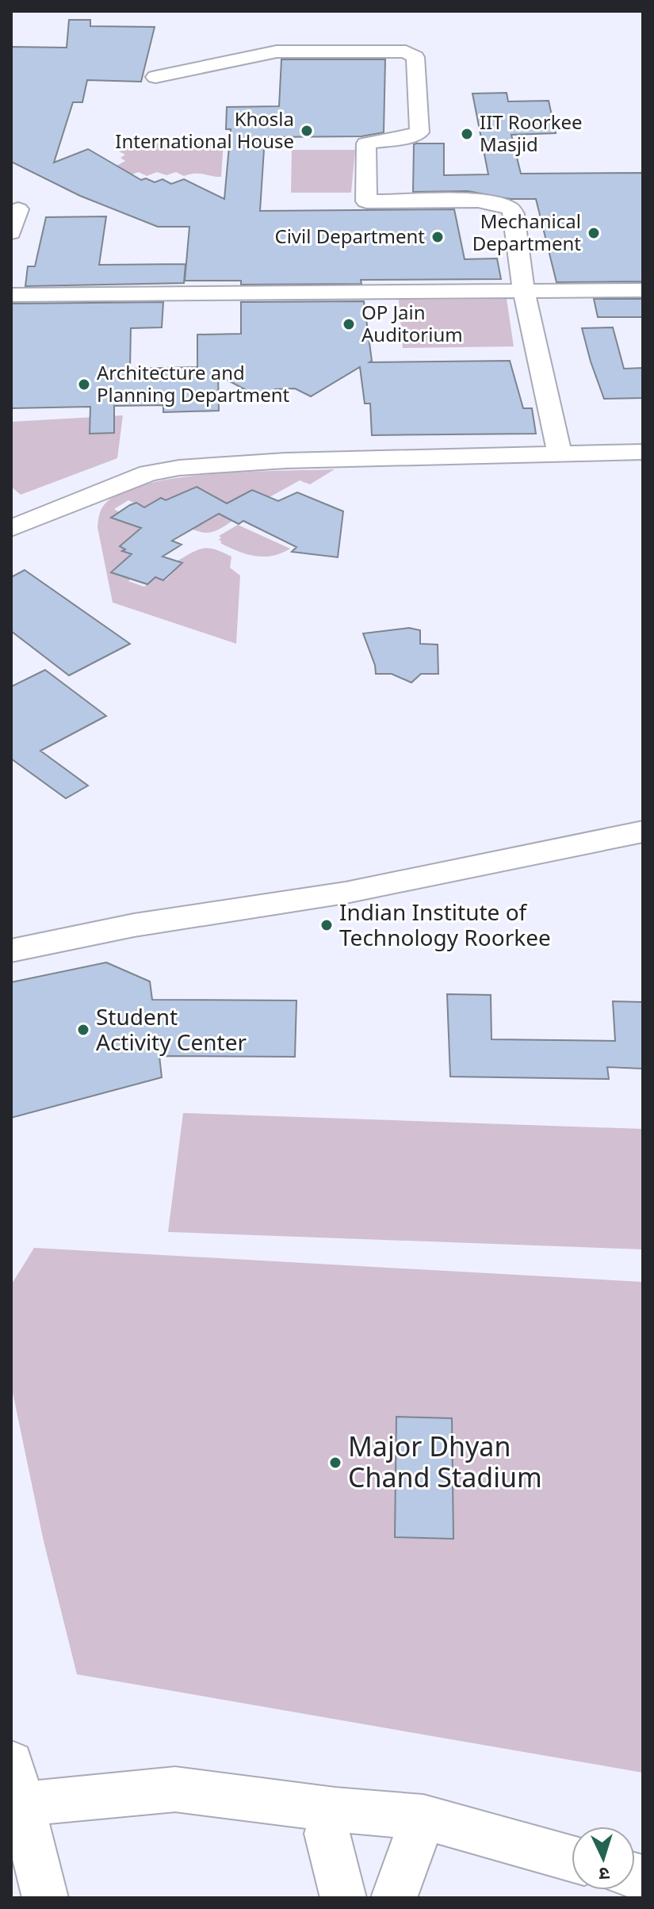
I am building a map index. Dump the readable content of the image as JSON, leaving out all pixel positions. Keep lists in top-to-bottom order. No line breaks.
{"places":["Khosla International House","IIT Roorkee Masjid","Mechanical Department","Civil Department","OP Jain Auditorium","Architecture and Planning Department","Indian Institute of Technology Roorkee","Student Activity Center","Major Dhyan Chand Stadium"],"north":"bottom"}
